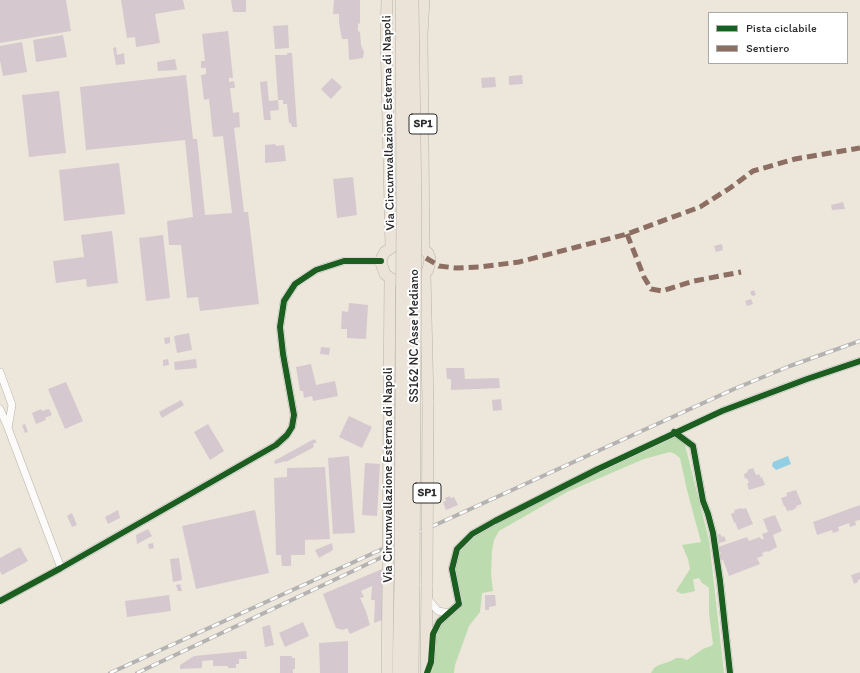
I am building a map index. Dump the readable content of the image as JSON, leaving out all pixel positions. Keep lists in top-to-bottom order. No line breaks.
{"streets":{"highway":["SS162 NC Asse Mediano"],"main road":["Via Circumvallazione Esterna di Napoli","SP1"]},"crossings":[["Via Circumvallazione Esterna di Napoli","SS162 NC Asse Mediano"]],"legend":["Pista ciclabile","Sentiero"]}
